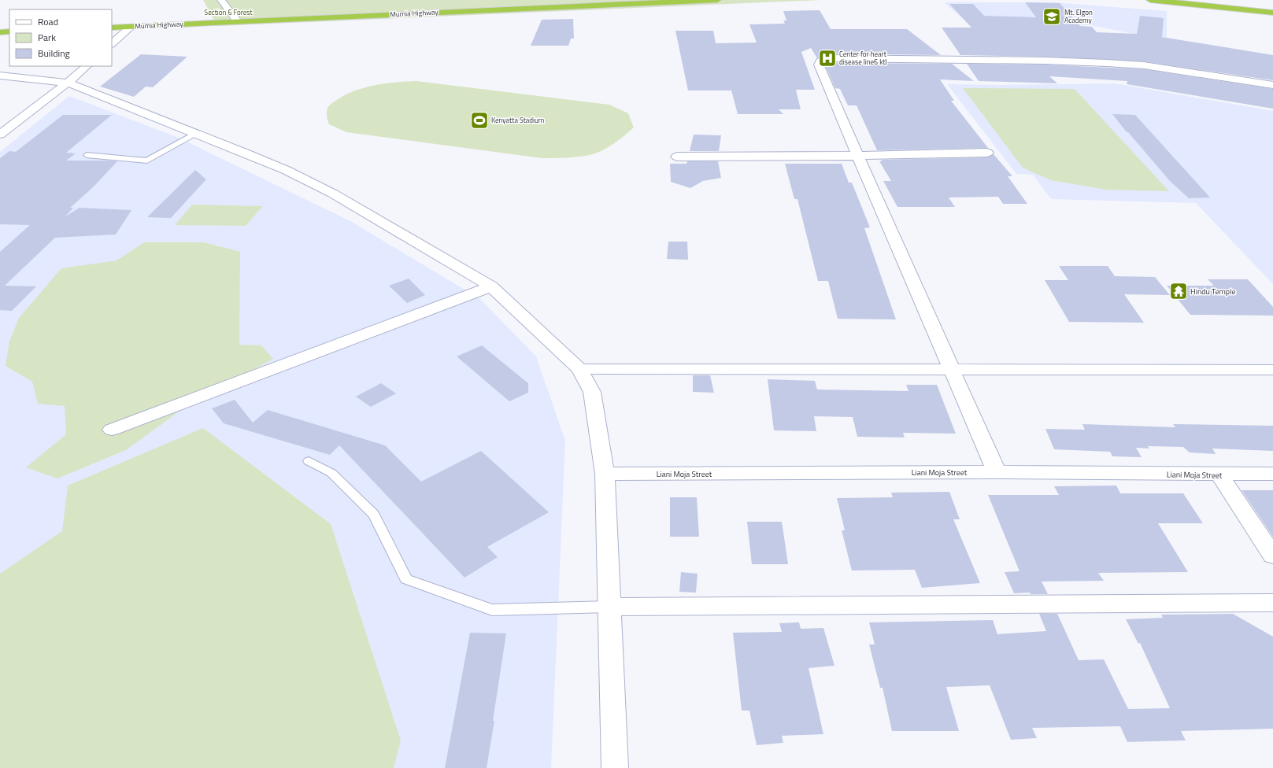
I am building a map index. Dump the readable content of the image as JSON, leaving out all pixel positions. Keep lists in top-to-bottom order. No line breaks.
{"streets":{"highway":["Mumia Highway"],"street":["Liani Moja Street"]},"parks":["Section 6 Forest"],"places":{"school or university":["Mt. Elgon Academy"],"hospital":["Center for heart disease line6 ktl"],"sports":["Kenyatta Stadium"],"temple":["Hindu Temple"]},"legend":["Road","Park","Building"]}
